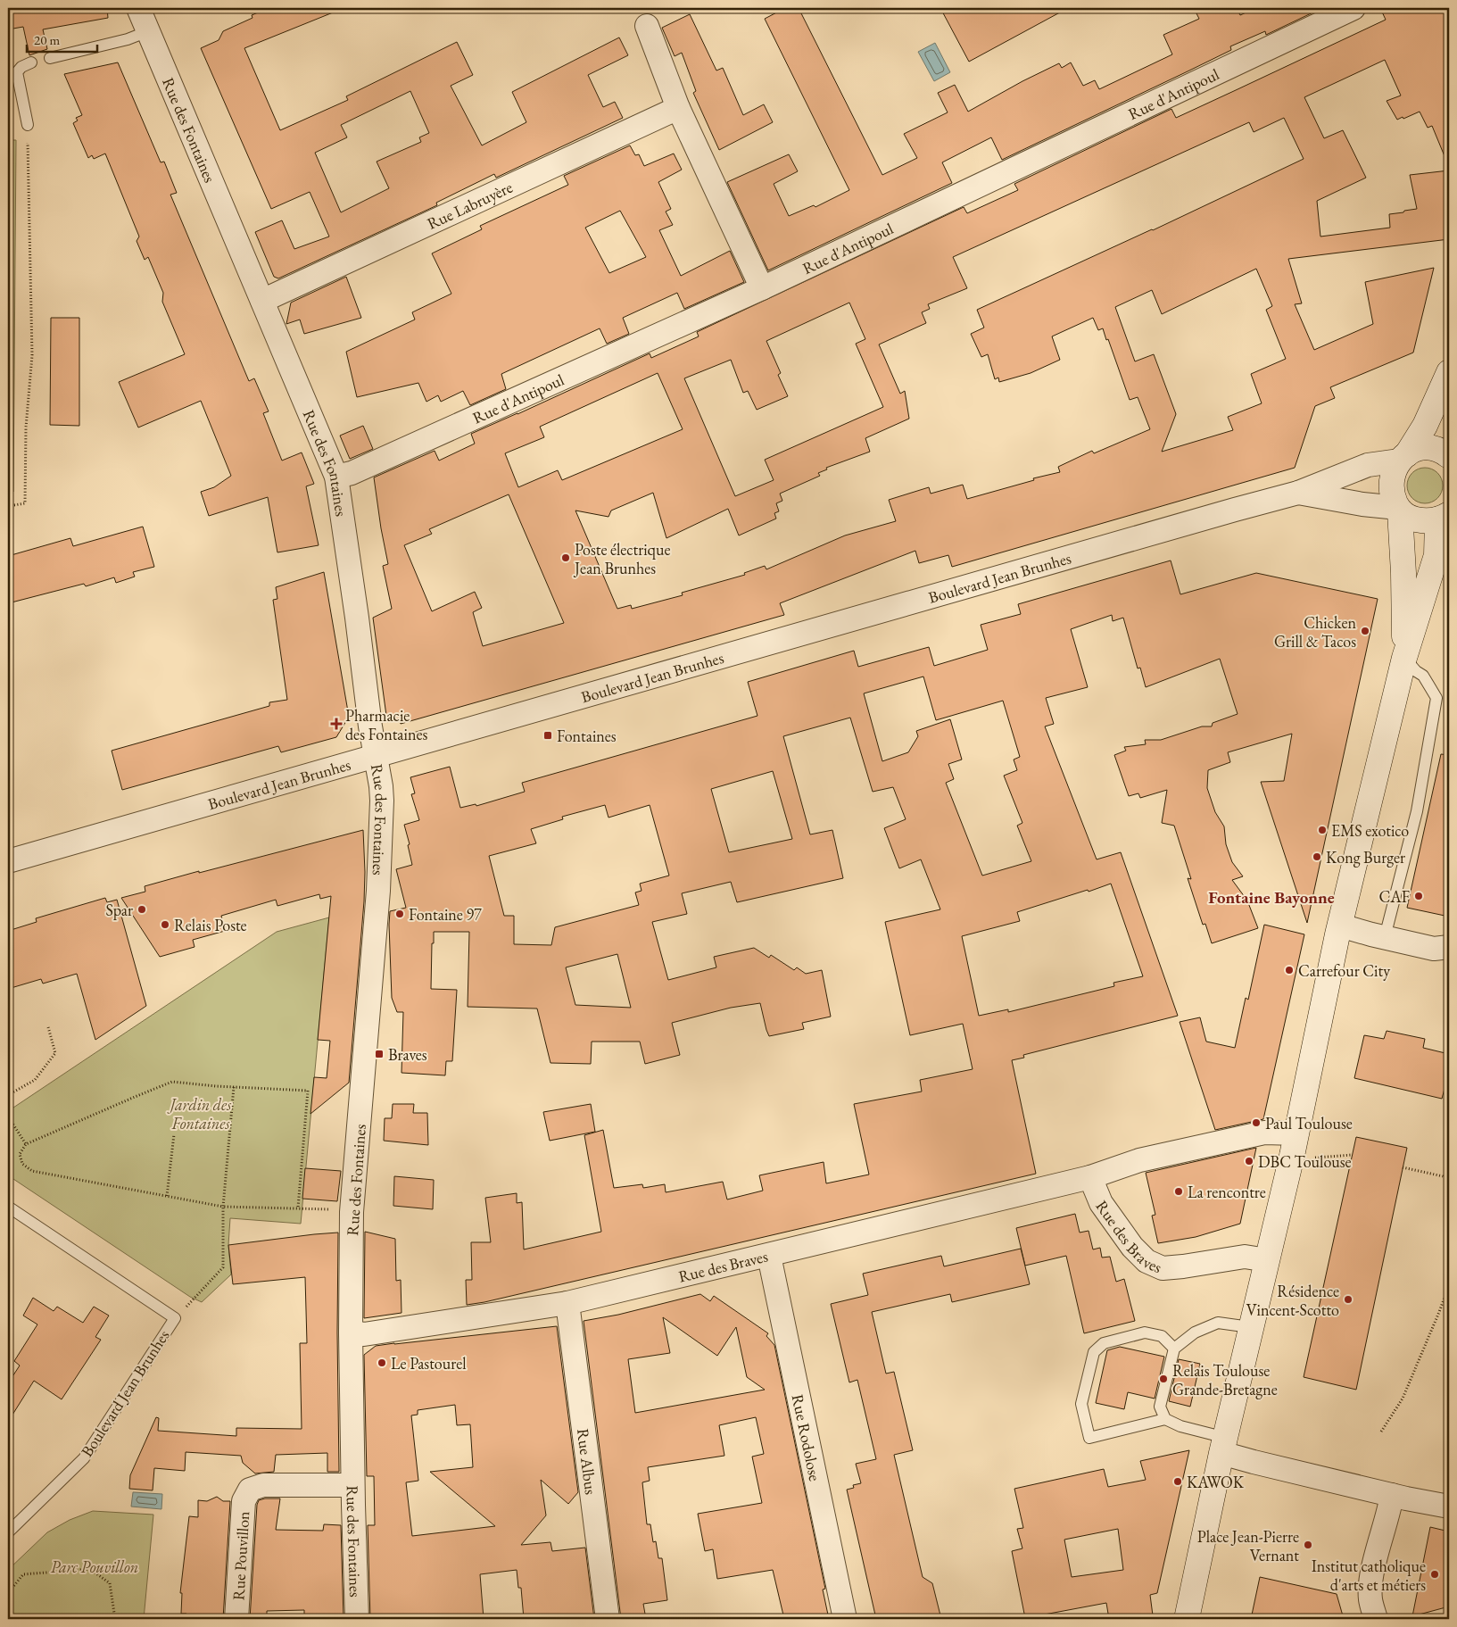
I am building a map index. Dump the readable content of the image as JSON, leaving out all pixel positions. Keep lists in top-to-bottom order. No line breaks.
{"streets":{"street":["Rue d'Antipoul","Rue des Fontaines","Rue Labruyère","Boulevard Jean Brunhes","Rue des Braves","Rue Rodolose","Rue Albus","Rue Pouvillon"]},"crossings":[["Rue d'Antipoul","Rue des Fontaines"],["Rue des Fontaines","Rue Labruyère"],["Rue des Fontaines","Boulevard Jean Brunhes"],["Rue des Fontaines","Rue des Braves"],["Rue des Fontaines","Rue Pouvillon"],["Rue des Braves","Rue Rodolose"],["Rue des Braves","Rue Albus"]],"districts":["Fontaine Bayonne"],"parks":["Jardin des Fontaines","Parc Pouvillon"],"places":{"other":["Poste électrique Jean Brunhes","Chicken Grill & Tacos","EMS exotico","Kong Burger","CAF","Spar","Fontaine 97","Relais Poste","Carrefour City","Paul Toulouse","DBC Toulouse","La rencontre","Résidence Vincent-Scotto","Le Pastourel","Relais Toulouse Grande-Bretagne","KAWOK","Place Jean-Pierre Vernant","Institut catholique d'arts et métiers"],"health":["Pharmacie des Fontaines"],"transit":["Fontaines","Braves"]},"scale_bar":"20 m"}
